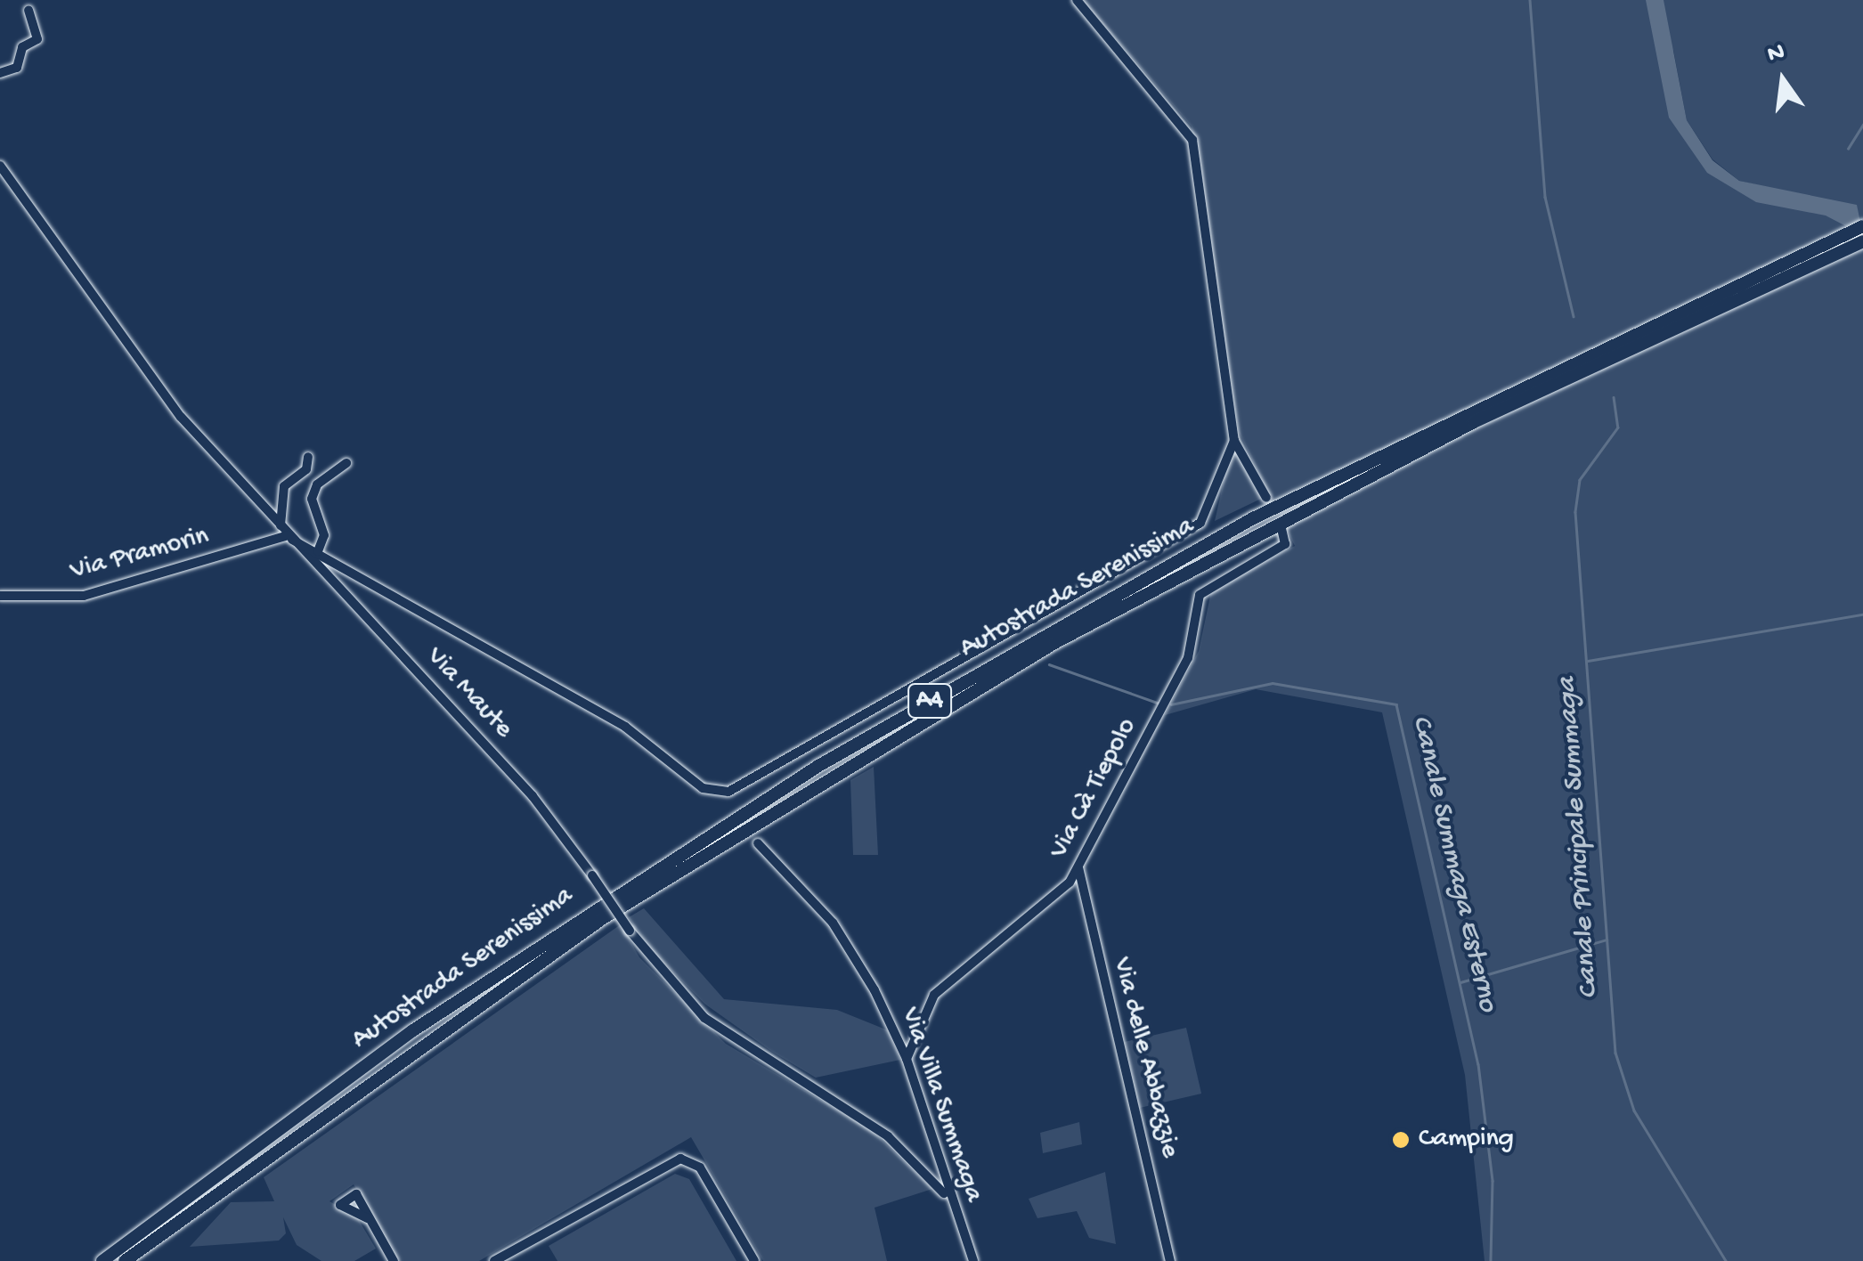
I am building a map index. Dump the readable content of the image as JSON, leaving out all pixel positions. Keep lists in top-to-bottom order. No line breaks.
{"streets":{"highway":["Autostrada Serenissima","A4"],"street":["Via Pramorin","Via Maute","Via Cà Tiepolo","Via delle Abbazzie","Via Villa Summaga"]},"crossings":[["Via Pramorin","Via Maute"],["Via Maute","Via Villa Summaga"],["Via Cà Tiepolo","Via delle Abbazzie"],["Via Cà Tiepolo","Via Villa Summaga"]],"water":["Canale Principale Summaga","Canale Summaga Esterno"],"places":["Camping"],"north":"top"}
